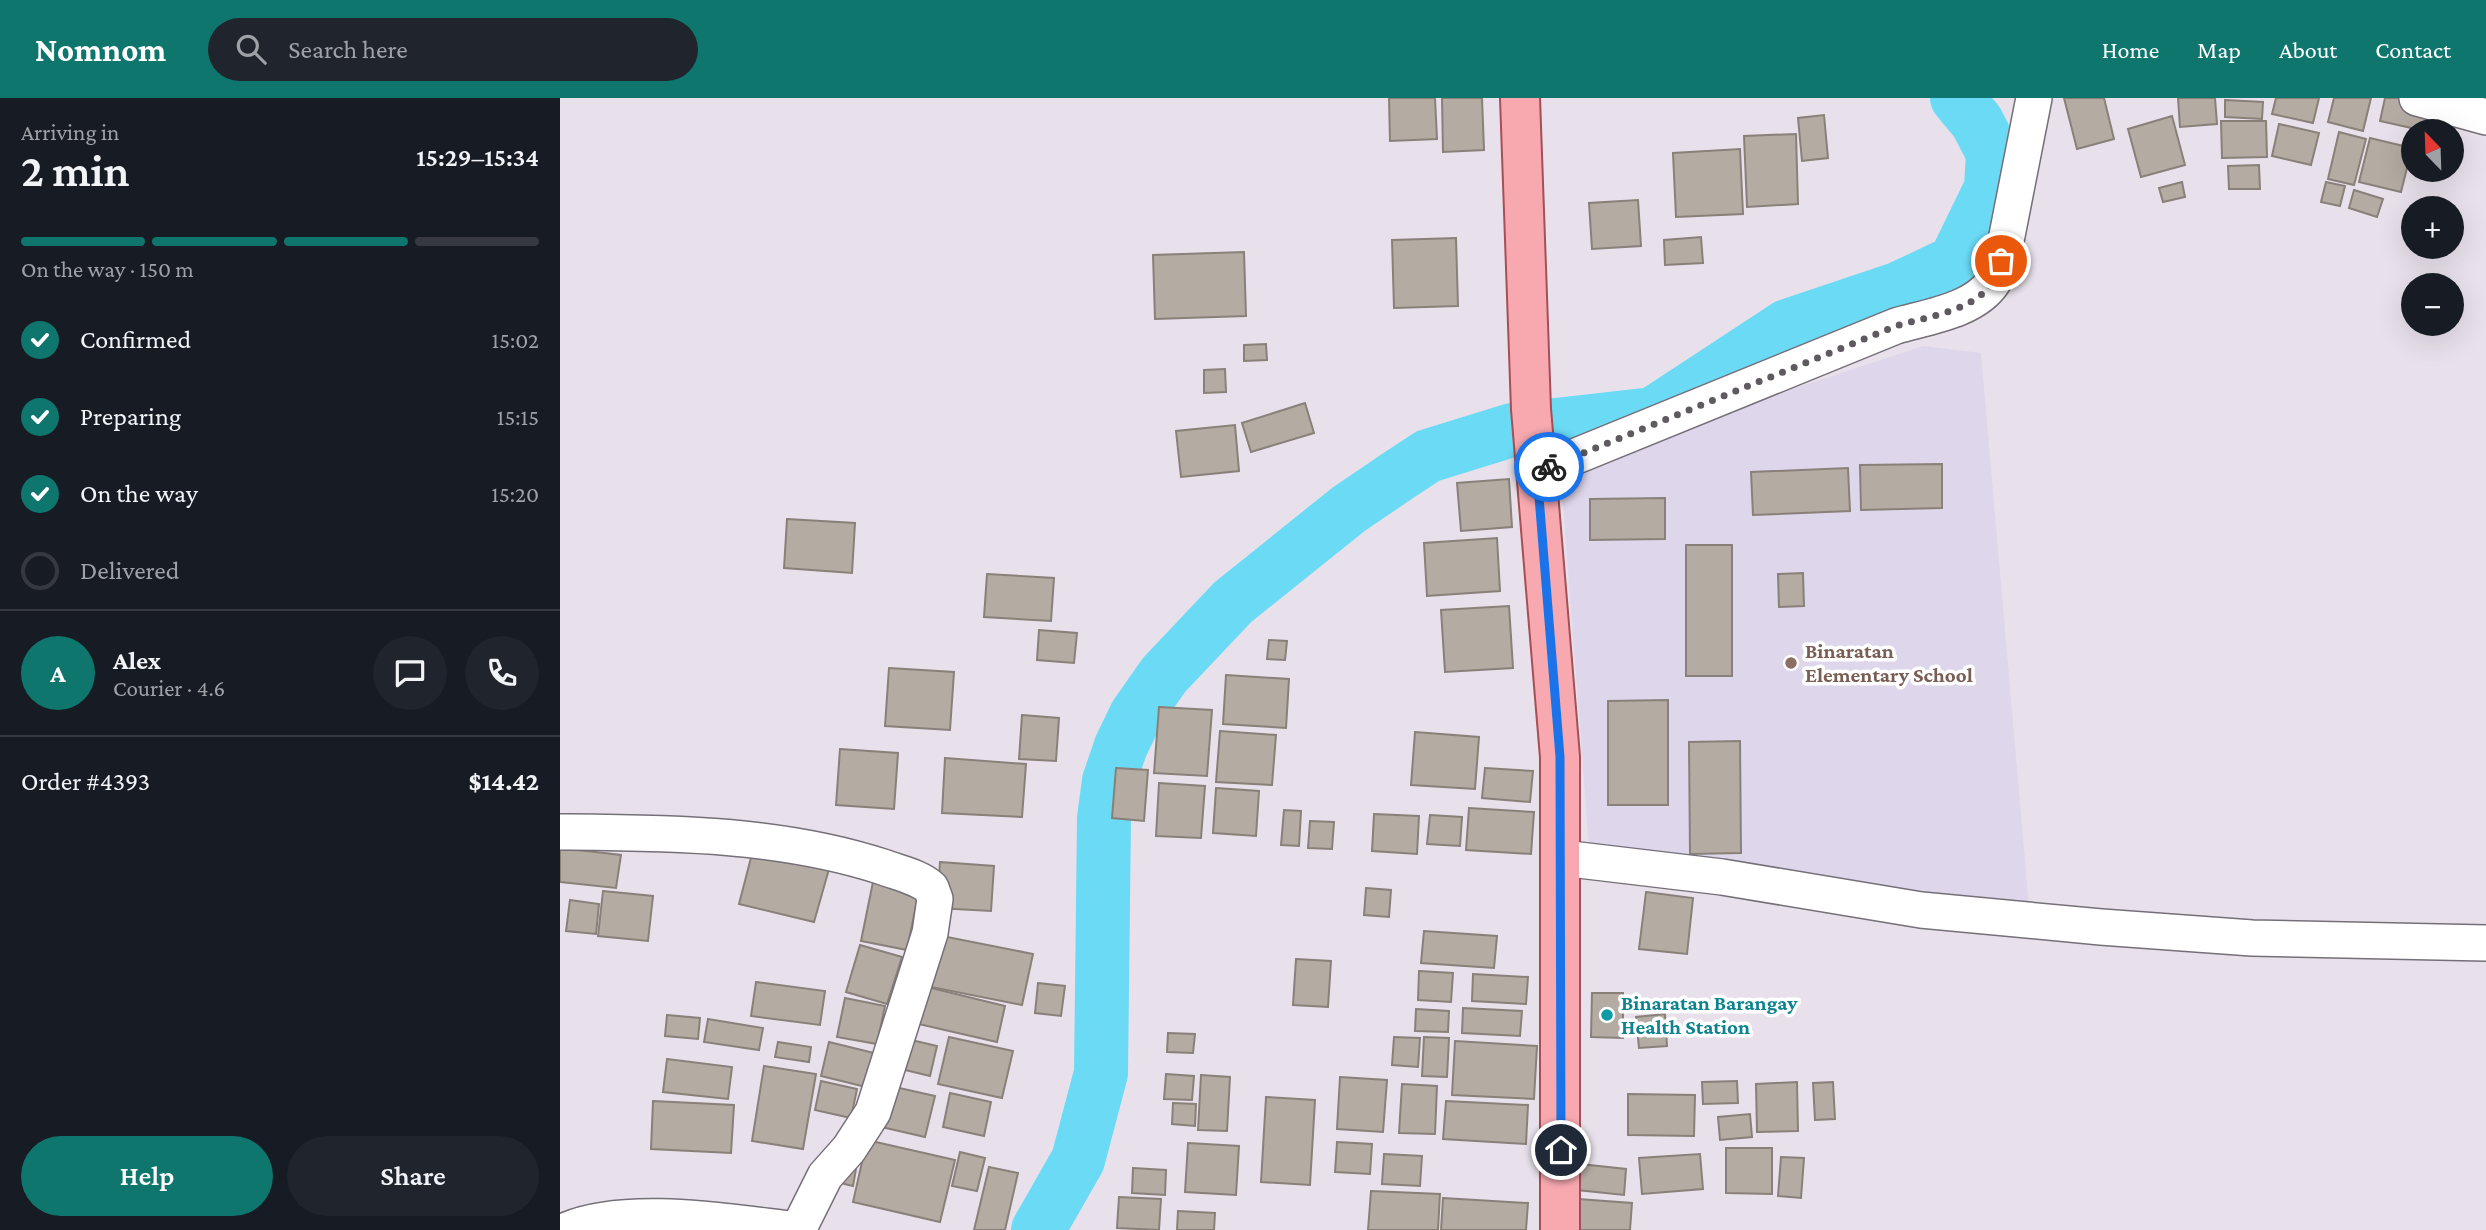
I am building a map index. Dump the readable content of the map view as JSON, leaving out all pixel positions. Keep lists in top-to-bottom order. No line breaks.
{"places":["Binaratan Elementary School","Binaratan Barangay Health Station"],"north":"top left","page":{"header":"Nomnom","search":"Search here","nav":["Home","Map","About","Contact"],"heading":["2 min","Arriving in","15:29–15:34"],"panel":["Alex","Courier · 4.6","Order #4393","$14.42"],"map_buttons":["+","−"],"bar":"On the way · 150 m","list":[["Confirmed","15:02"],["Preparing","15:15"],["On the way","15:20"],"Delivered"],"round":"A","buttons":["Help","Share"]}}
